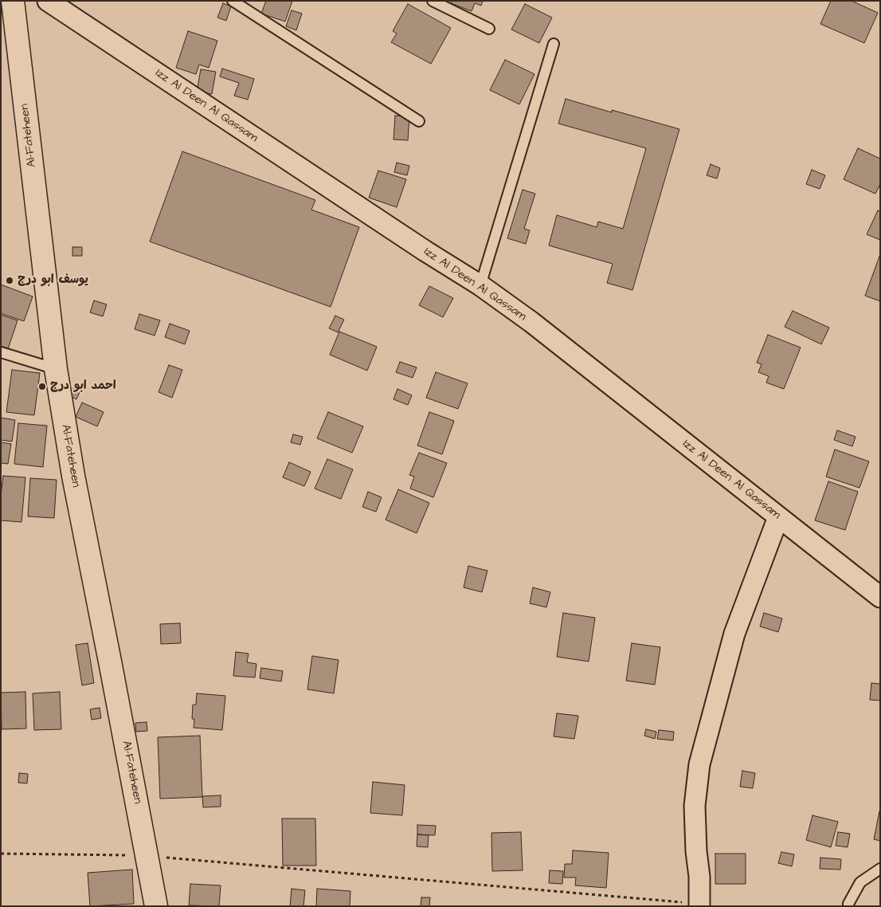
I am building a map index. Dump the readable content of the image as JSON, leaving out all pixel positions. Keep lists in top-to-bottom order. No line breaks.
{"streets":{"street":["Izz Al Deen Al Qassam","Al-Fateheen"]},"places":["يوسف ابو درج","احمد ابو درج"]}
